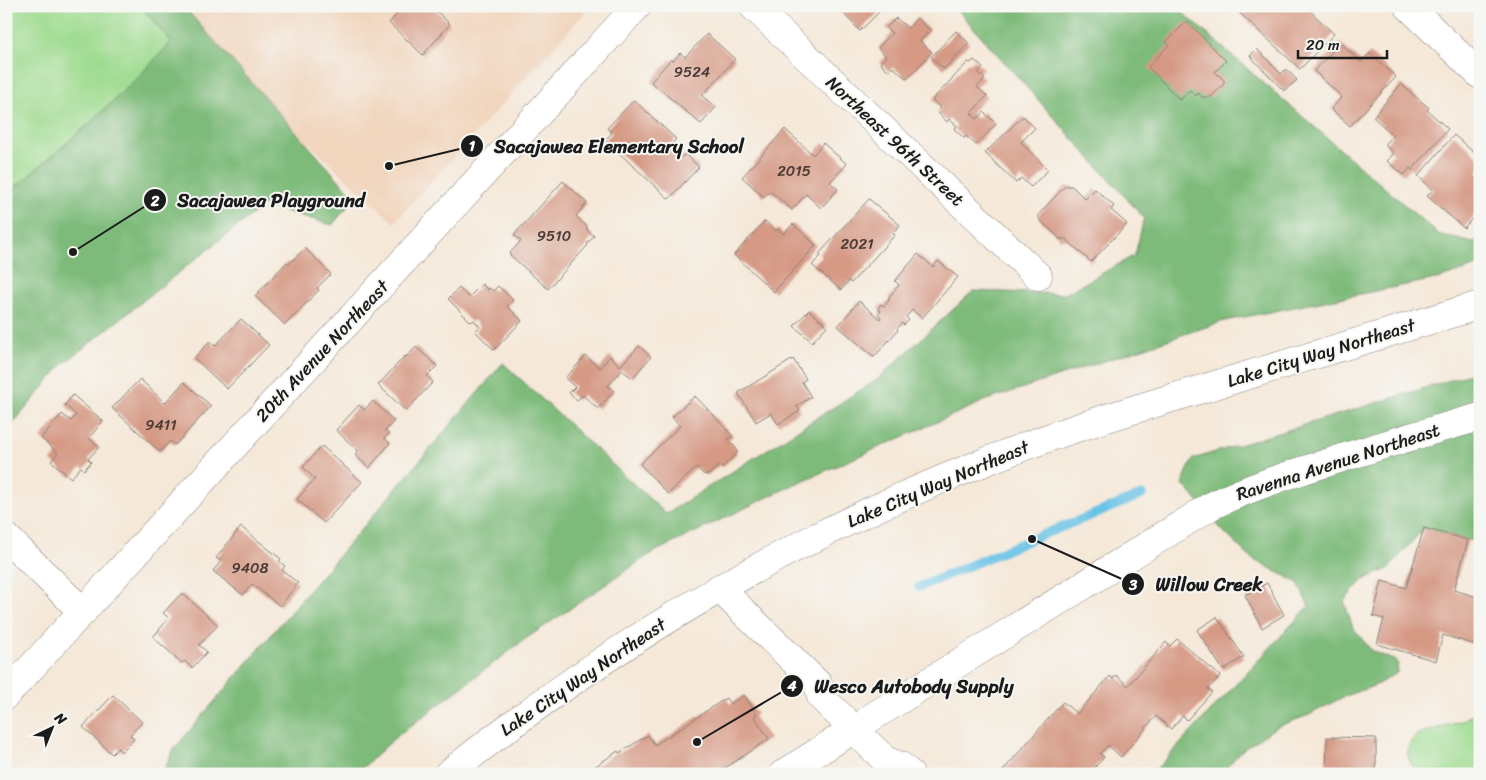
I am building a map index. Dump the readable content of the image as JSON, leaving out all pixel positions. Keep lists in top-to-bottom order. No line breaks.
{"streets":{"street":["Northeast 96th Street","20th Avenue Northeast","Lake City Way Northeast","Ravenna Avenue Northeast"]},"places":["Sacajawea Elementary School","Sacajawea Playground","Willow Creek","Wesco Autobody Supply"],"house_numbers":["9524","2015","9510","2021","9411","9408"],"scale_bar":"20 m","north":"top right"}
